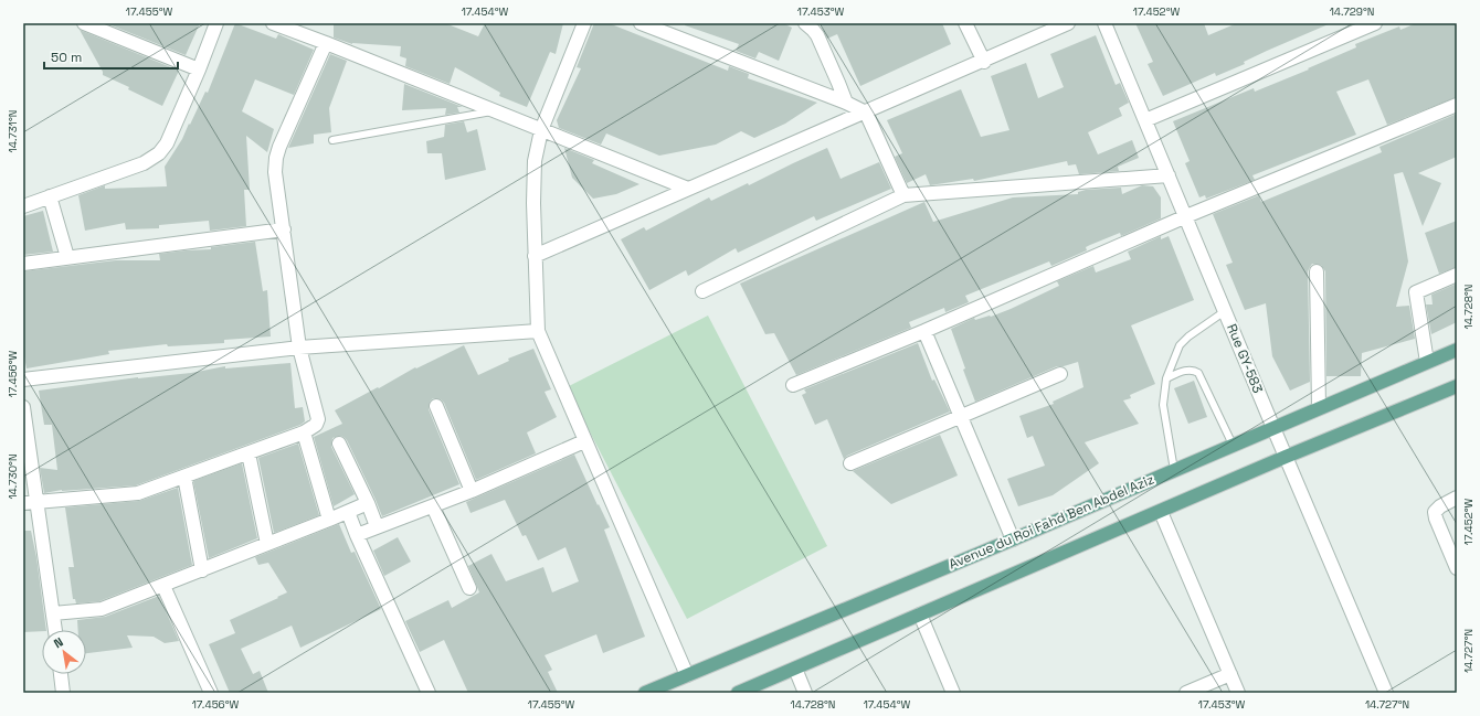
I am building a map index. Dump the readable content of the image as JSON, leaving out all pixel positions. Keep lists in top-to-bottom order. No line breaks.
{"streets":{"main road":["Avenue du Roi Fahd Ben Abdel Aziz"],"street":["Rue GY-583"]},"crossings":[["Rue GY-583","Avenue du Roi Fahd Ben Abdel Aziz"]],"scale_bar":"50 m","north":"top left","coordinates":["17.455°W","17.454°W","17.453°W","17.452°W","14.729°N","14.731°N","14.728°N","17.456°W","14.730°N","14.727°N"]}
